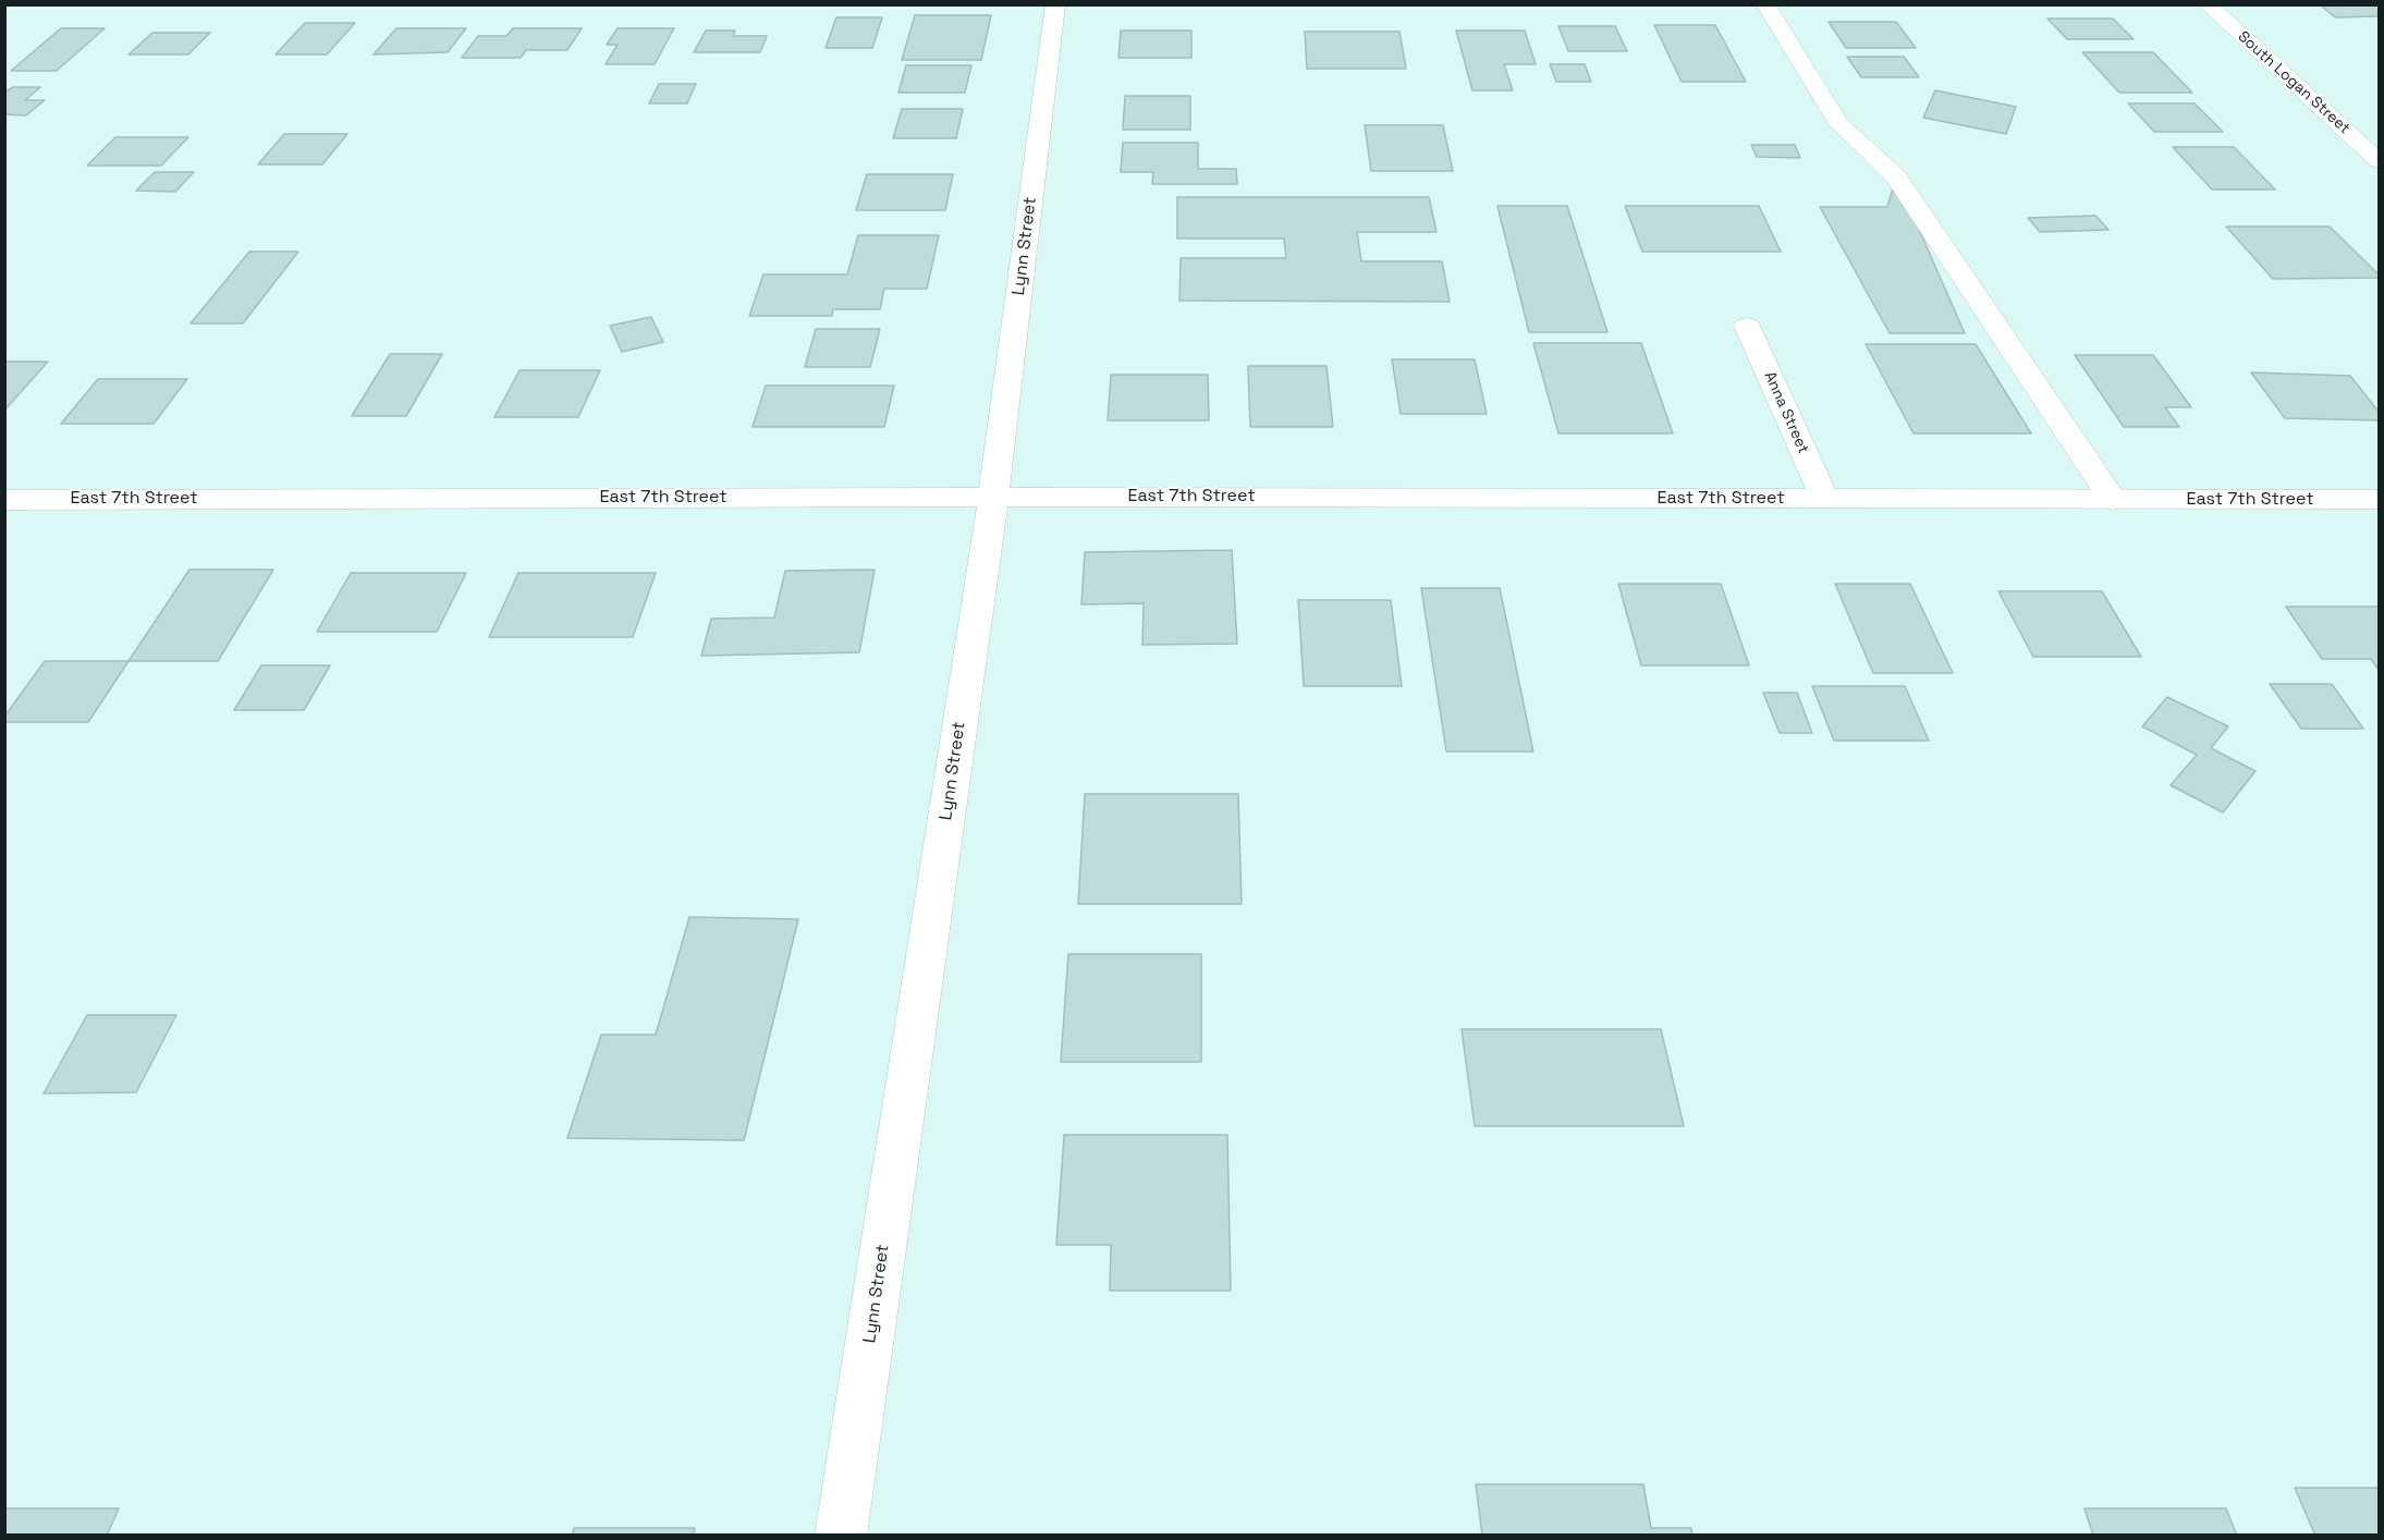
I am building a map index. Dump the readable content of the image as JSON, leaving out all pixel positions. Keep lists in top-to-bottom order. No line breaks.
{"streets":{"street":["South Logan Street","Lynn Street","Anna Street","East 7th Street"]},"crossings":[["Lynn Street","East 7th Street"],["Anna Street","East 7th Street"]]}
